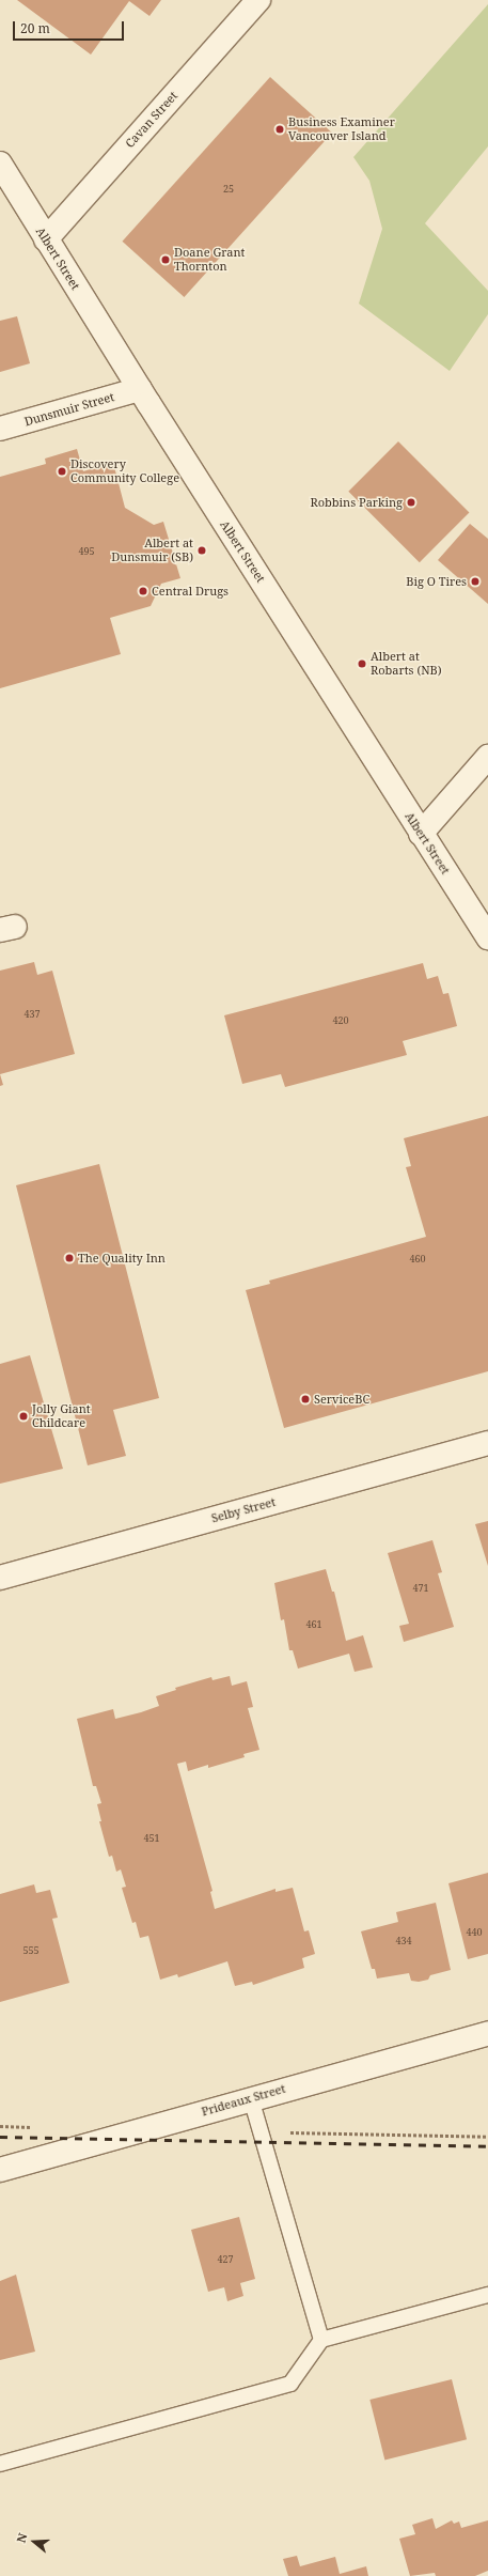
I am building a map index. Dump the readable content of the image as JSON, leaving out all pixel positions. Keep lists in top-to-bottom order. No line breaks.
{"streets":{"street":["Cavan Street","Albert Street","Dunsmuir Street","Selby Street","Prideaux Street"]},"crossings":[["Cavan Street","Albert Street"],["Albert Street","Dunsmuir Street"]],"places":["Business Examiner Vancouver Island","Doane Grant Thornton","Discovery Community College","Robbins Parking","Albert at Dunsmuir (SB)","Big O Tires","Central Drugs","Albert at Robarts (NB)","The Quality Inn","ServiceBC","Jolly Giant Childcare"],"house_numbers":["25","495","437","420","460","471","461","451","440","434","555","427"],"scale_bar":"20 m","north":"left"}
